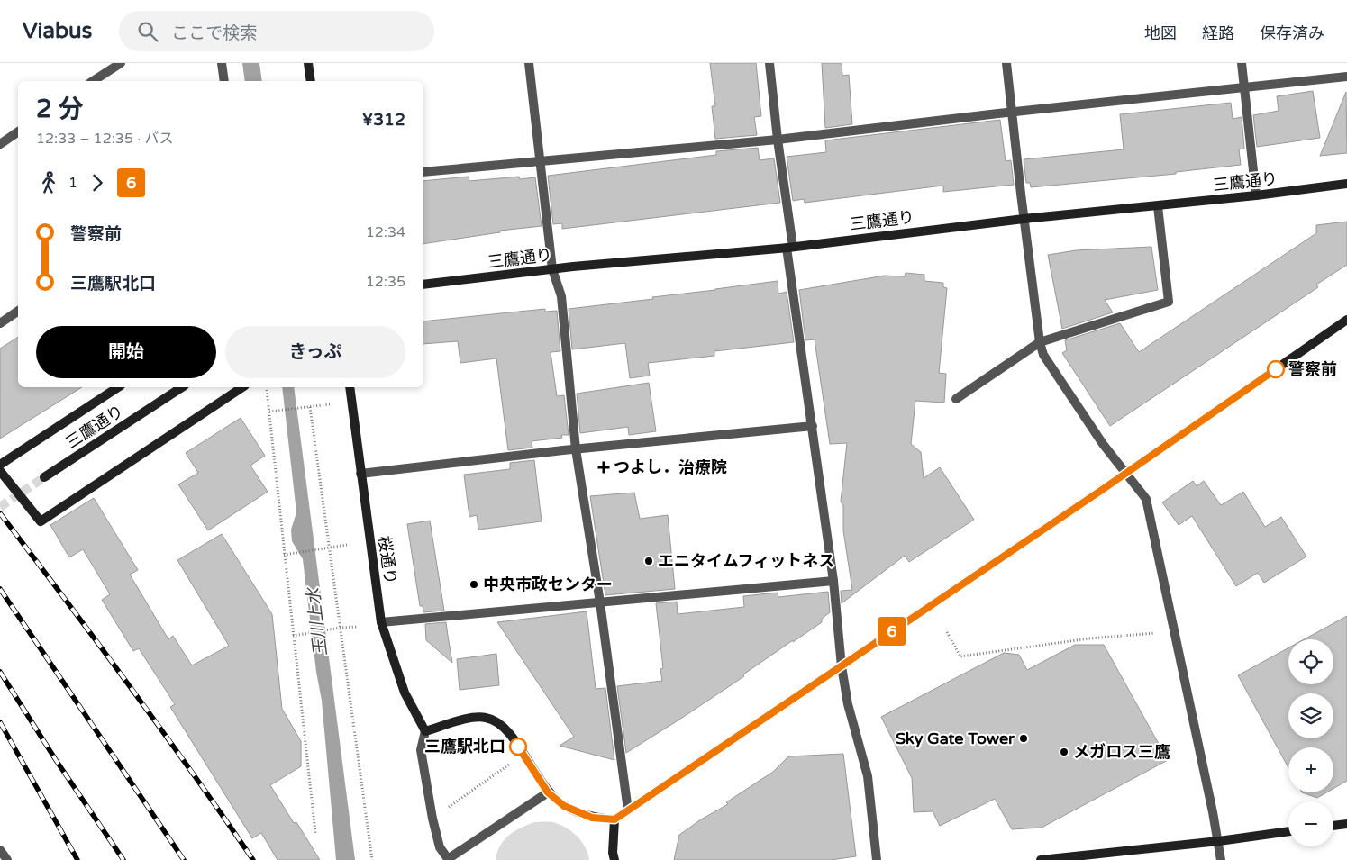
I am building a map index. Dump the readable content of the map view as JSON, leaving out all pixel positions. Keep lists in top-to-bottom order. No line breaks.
{"streets":{"street":["三鷹通り","桜通り"]},"water":["玉川上水"],"places":{"other":["警察前","エニタイムフィットネス","中央市政センター","Sky Gate Tower","三鷹駅北口","メガロス三鷹"],"health":["つよし．治療院"]},"lines":["bus line 6"],"page":{"header":"Viabus","search":"ここで検索","nav":["地図","経路","保存済み"],"on_map":"6","heading":["2 分","12:33 – 12:35 · バス","¥312"],"legs":["1","6"],"list":[{"name":"警察前","value":"12:34"},{"name":"三鷹駅北口","value":"12:35"}],"buttons":["開始","きっぷ"],"map_buttons":["+","−"]}}
